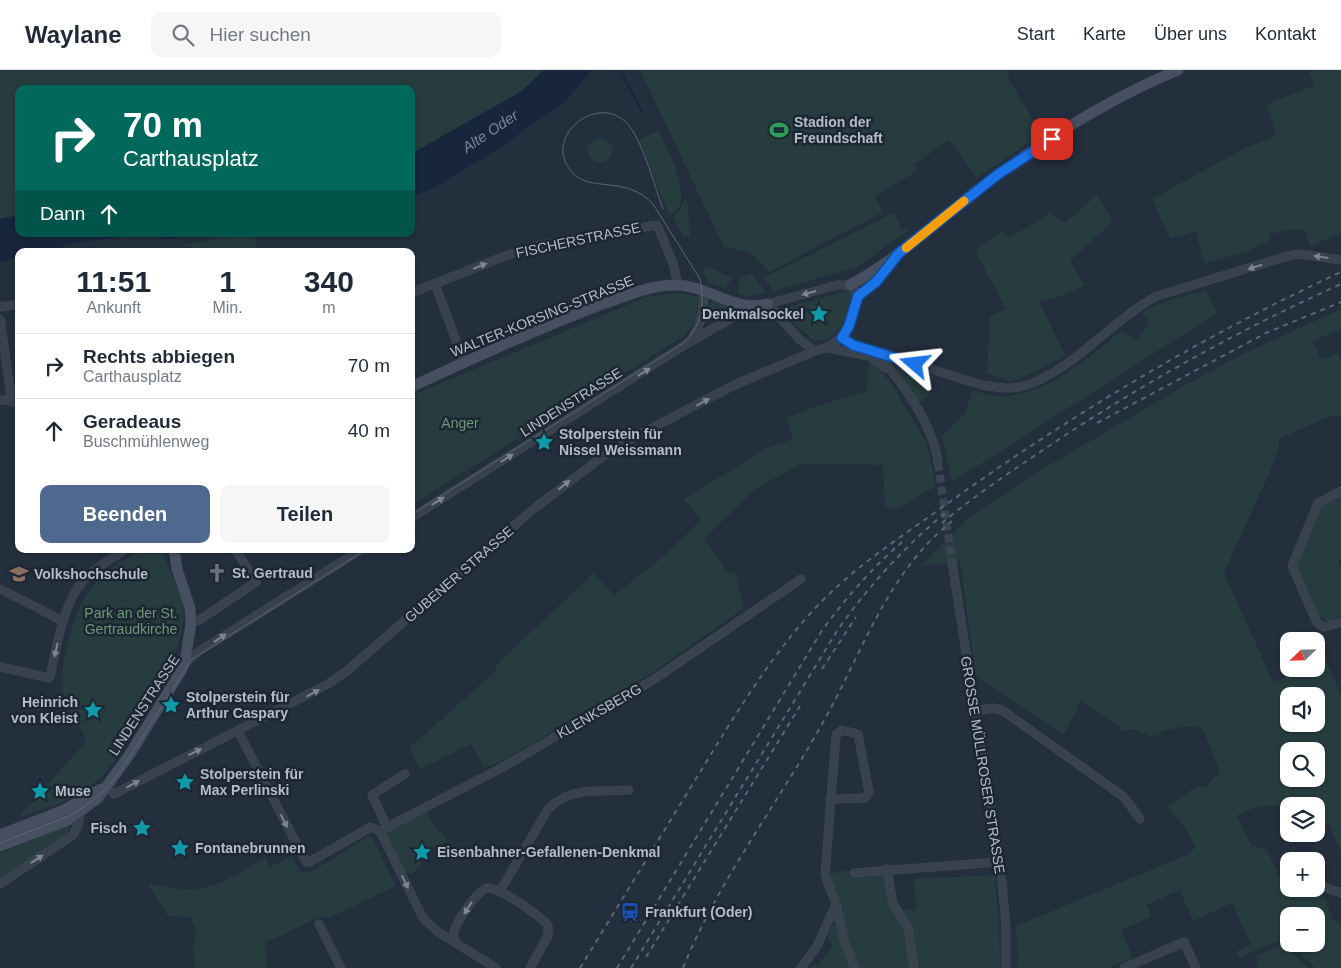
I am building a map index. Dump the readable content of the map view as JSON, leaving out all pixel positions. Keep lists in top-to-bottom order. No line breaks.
{"streets":{"street":["FISCHERSTRASSE","WALTER-KORSING-STRASSE","LINDENSTRASSE","GUBENER STRASSE","KLENKSBERG","GROSSE MÜLLROSER STRASSE"]},"crossings":[["FISCHERSTRASSE","WALTER-KORSING-STRASSE"],["WALTER-KORSING-STRASSE","LINDENSTRASSE"],["LINDENSTRASSE","GUBENER STRASSE"],["GUBENER STRASSE","KLENKSBERG"]],"one_way":["FISCHERSTRASSE","LINDENSTRASSE","GUBENER STRASSE"],"water":["Alte Oder"],"parks":["Anger","Park an der St. Gertraudkirche"],"places":{"sports":["Stadion der Freundschaft"],"place":["Denkmalsockel","Stolperstein für Nissel Weissmann","Stolperstein für Arthur Caspary","Heinrich von Kleist","Stolperstein für Max Perlinski","Muse","Fisch","Fontanebrunnen","Eisenbahner-Gefallenen-Denkmal"],"church":["St. Gertraud"],"school or university":["Volkshochschule"],"station":["Frankfurt (Oder)"]},"north":"bottom left","page":{"header":"Waylane","search":"Hier suchen","nav":["Start","Karte","Über uns","Kontakt"],"turn":["70 m","Carthausplatz"],"then":"Dann","eta":["11:51","Ankunft","1","Min.","340","m"],"list":[{"name":"Rechts abbiegen","note":"Carthausplatz","value":"70 m"},{"name":"Geradeaus","note":"Buschmühlenweg","value":"40 m"}],"buttons":["Beenden","Teilen"],"map_buttons":["+","−"]}}
